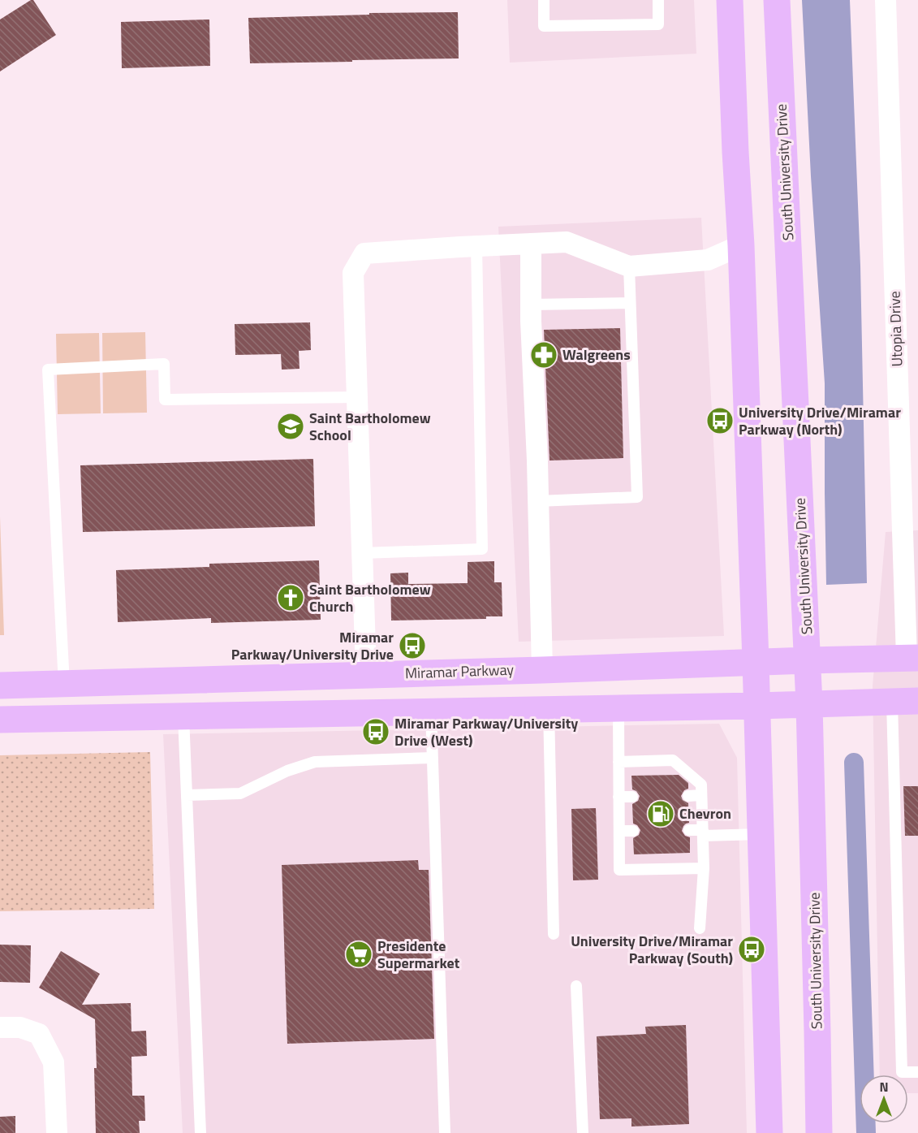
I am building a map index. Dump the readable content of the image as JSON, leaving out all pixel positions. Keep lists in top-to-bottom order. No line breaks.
{"streets":{"main road":["South University Drive","Miramar Parkway"],"street":["Utopia Drive"]},"crossings":[["South University Drive","Miramar Parkway"],["Utopia Drive","Miramar Parkway"]],"places":{"pharmacy":["Walgreens"],"bus stop":["University Drive/Miramar Parkway (North)","Miramar Parkway/University Drive","Miramar Parkway/University Drive (West)","University Drive/Miramar Parkway (South)"],"school or university":["Saint Bartholomew School"],"church":["Saint Bartholomew Church"],"fuel station":["Chevron"],"supermarket":["Presidente Supermarket"]},"north":"top"}
